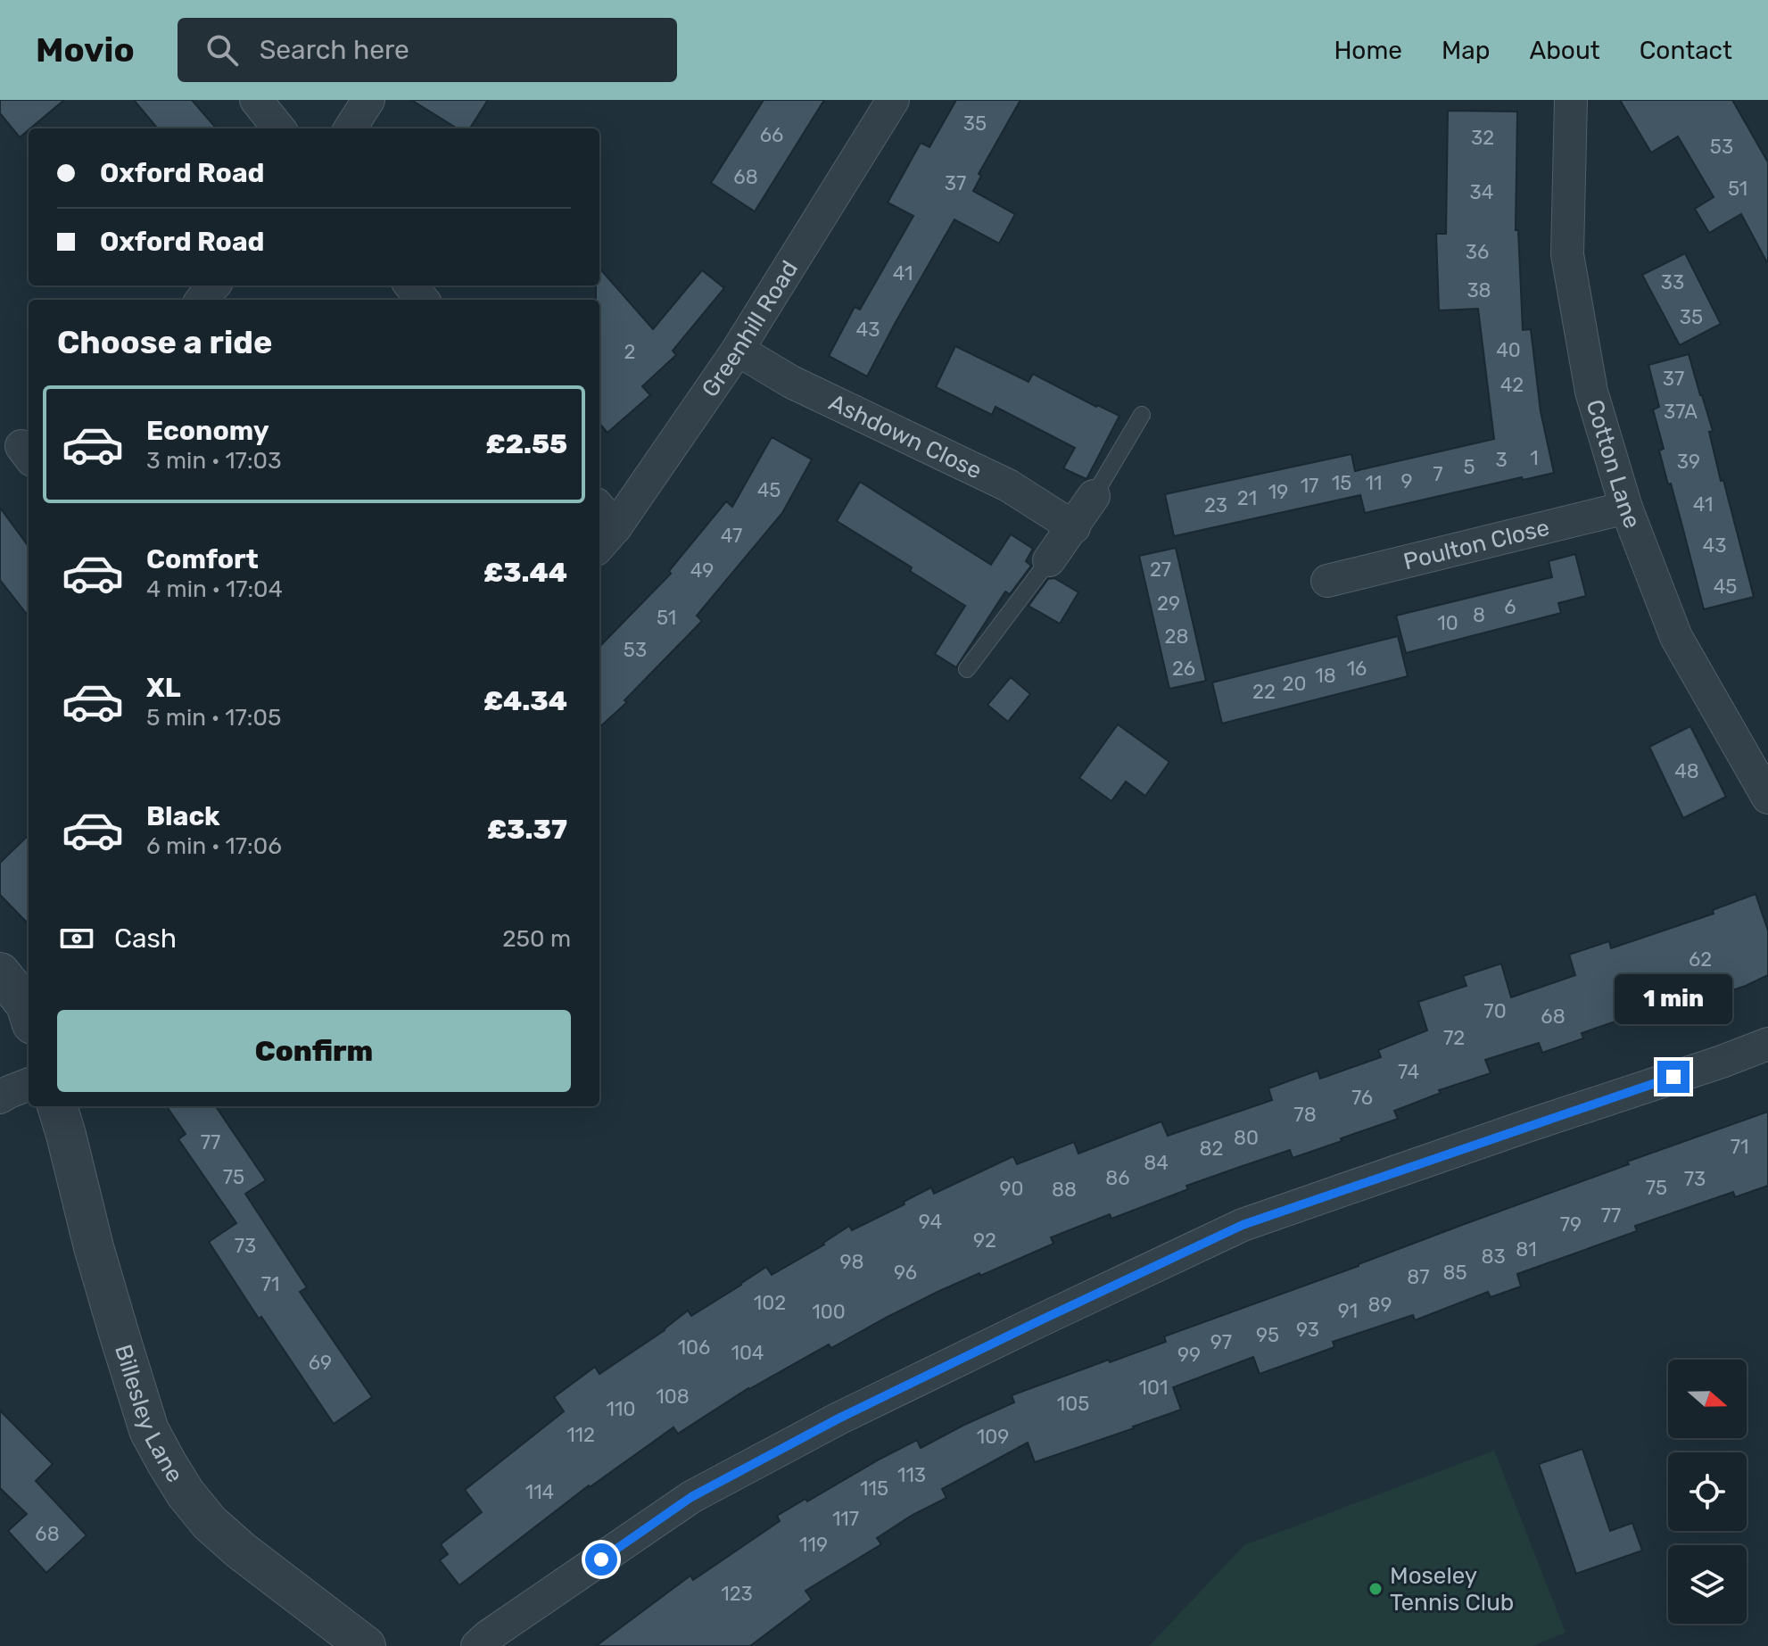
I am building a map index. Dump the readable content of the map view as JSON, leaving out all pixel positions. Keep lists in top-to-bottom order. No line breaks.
{"streets":{"street":["Greenhill Road","Ashdown Close","Cotton Lane","Poulton Close","Billesley Lane"]},"crossings":[["Greenhill Road","Ashdown Close"],["Cotton Lane","Poulton Close"]],"places":["Moseley Tennis Club"],"house_numbers":["35","66","32","53","68","37","51","34","36","41","33","38","35","43","40","2","37","42","37A","1","3","39","5","7","9","15","11","17","45","19","21","41","23","47","43","27","49","45","29","6","8","51","10","28","53","26","16","18","20","22","48","62","70","68","72","74","76","78","80","77","71","82","84","75","86","73","75","90","88","77","94","79","92","73","81","83","98","96","85","87","71","102","89","91","100","93","95","97","106","104","99","69","101","108","105","110","112","109","113","115","114","117","68","119","123"],"north":"right","page":{"header":"Movio","search":"Search here","nav":["Home","Map","About","Contact"],"banner":["Oxford Road","Oxford Road"],"heading":"Choose a ride","list":[{"name":"Economy","note":"3 min · 17:03","value":"£2.55"},{"name":"Comfort","note":"4 min · 17:04","value":"£3.44"},{"name":"XL","note":"5 min · 17:05","value":"£4.34"},{"name":"Black","note":"6 min · 17:06","value":"£3.37"}],"pay":["Cash","250 m"],"bubble":"1 min","buttons":"Confirm"}}
